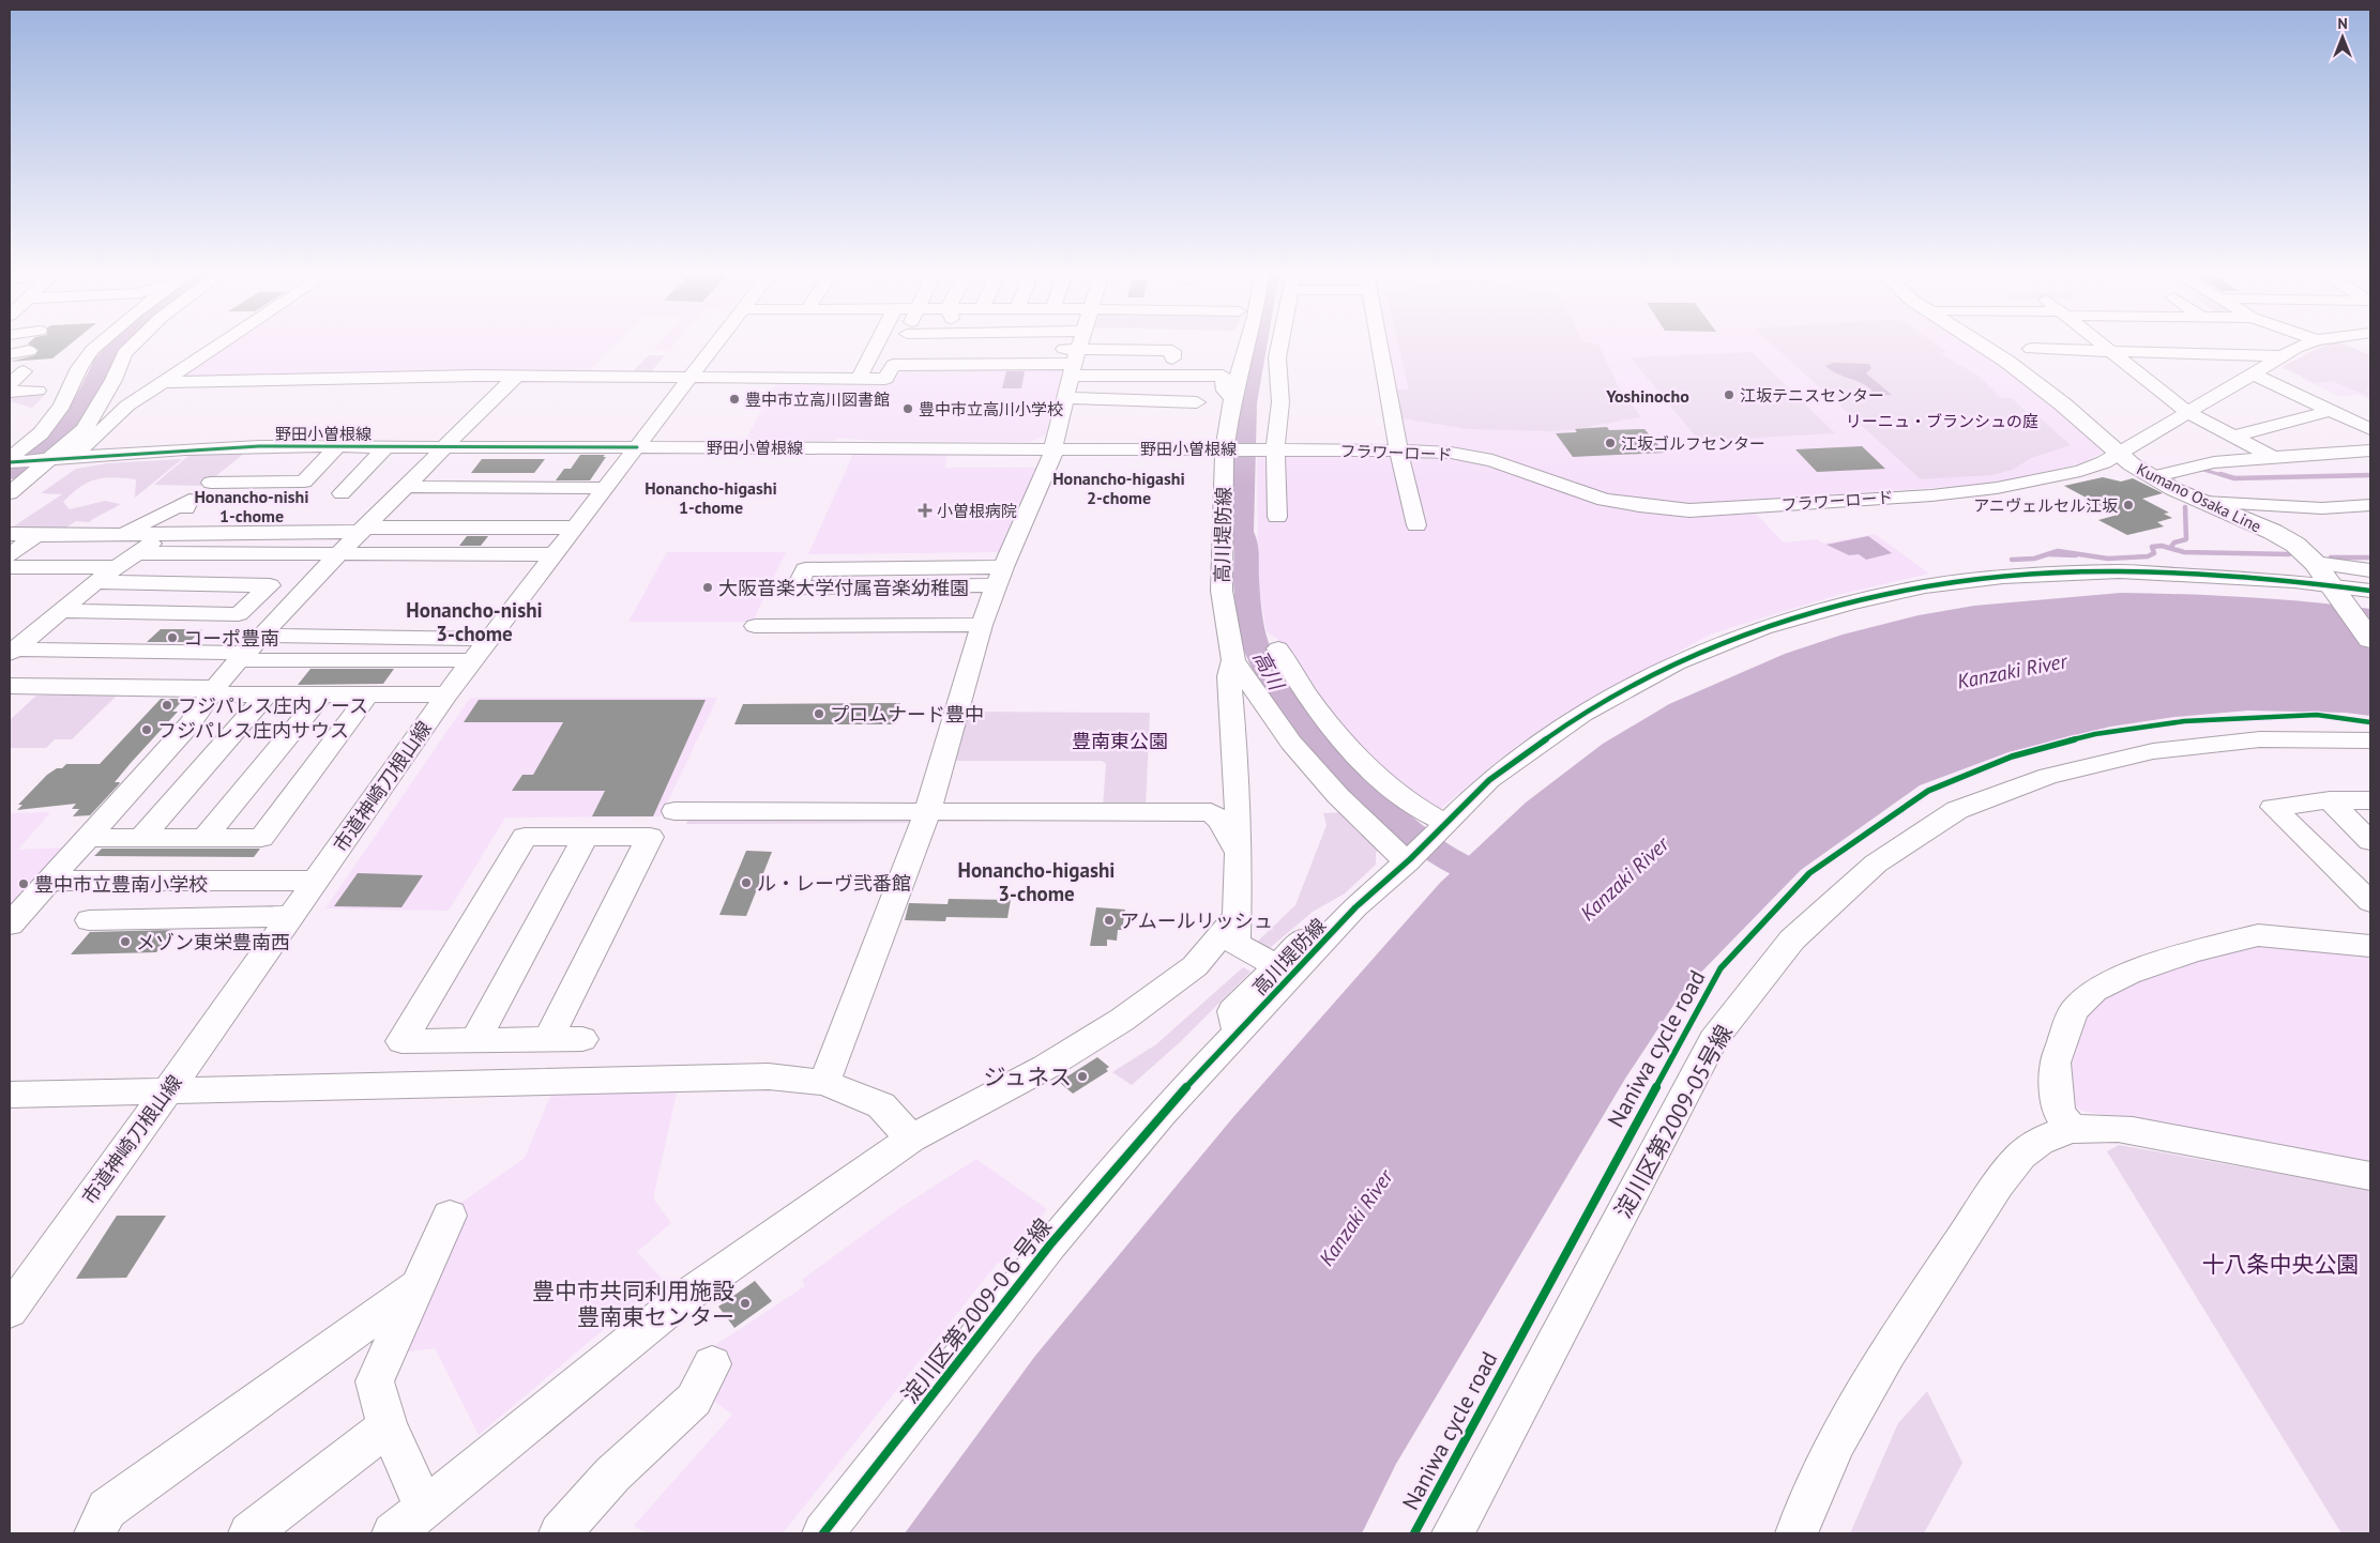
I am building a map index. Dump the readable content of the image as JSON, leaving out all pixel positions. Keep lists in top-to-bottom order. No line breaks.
{"streets":{"main road":["Kumano Osaka Line"],"street":["野田小曽根線","フラワーロード","高川堤防線","市道神崎刀根山線","淀川区第2009-05号線","淀川区第2009-0６号線"],"cycle path":["Naniwa cycle road"]},"crossings":[["野田小曽根線","フラワーロード"],["野田小曽根線","高川堤防線"],["野田小曽根線","市道神崎刀根山線"],["フラワーロード","Kumano Osaka Line"],["Kumano Osaka Line","高川堤防線"],["高川堤防線","淀川区第2009-0６号線"]],"districts":["Yoshinocho","Honancho-higashi 2-chome","Honancho-higashi 1-chome","Honancho-nishi 1-chome","Honancho-nishi 3-chome","Honancho-higashi 3-chome"],"water":["高川","Kanzaki River"],"parks":["リーニュ・ブランシュの庭","豊南東公園","十八条中央公園"],"places":{"other":["江坂テニスセンター","豊中市立高川図書館","豊中市立高川小学校","江坂ゴルフセンター","アニヴェルセル江坂","大阪音楽大学付属音楽幼稚園","コーポ豊南","フジパレス庄内ノース","プロムナード豊中","フジパレス庄内サウス","ル・レーヴ弐番館","豊中市立豊南小学校","アムールリッシュ","メゾン東栄豊南西","ジュネス","豊中市共同利用施設 豊南東センター"],"health":["小曽根病院"]},"north":"top"}
